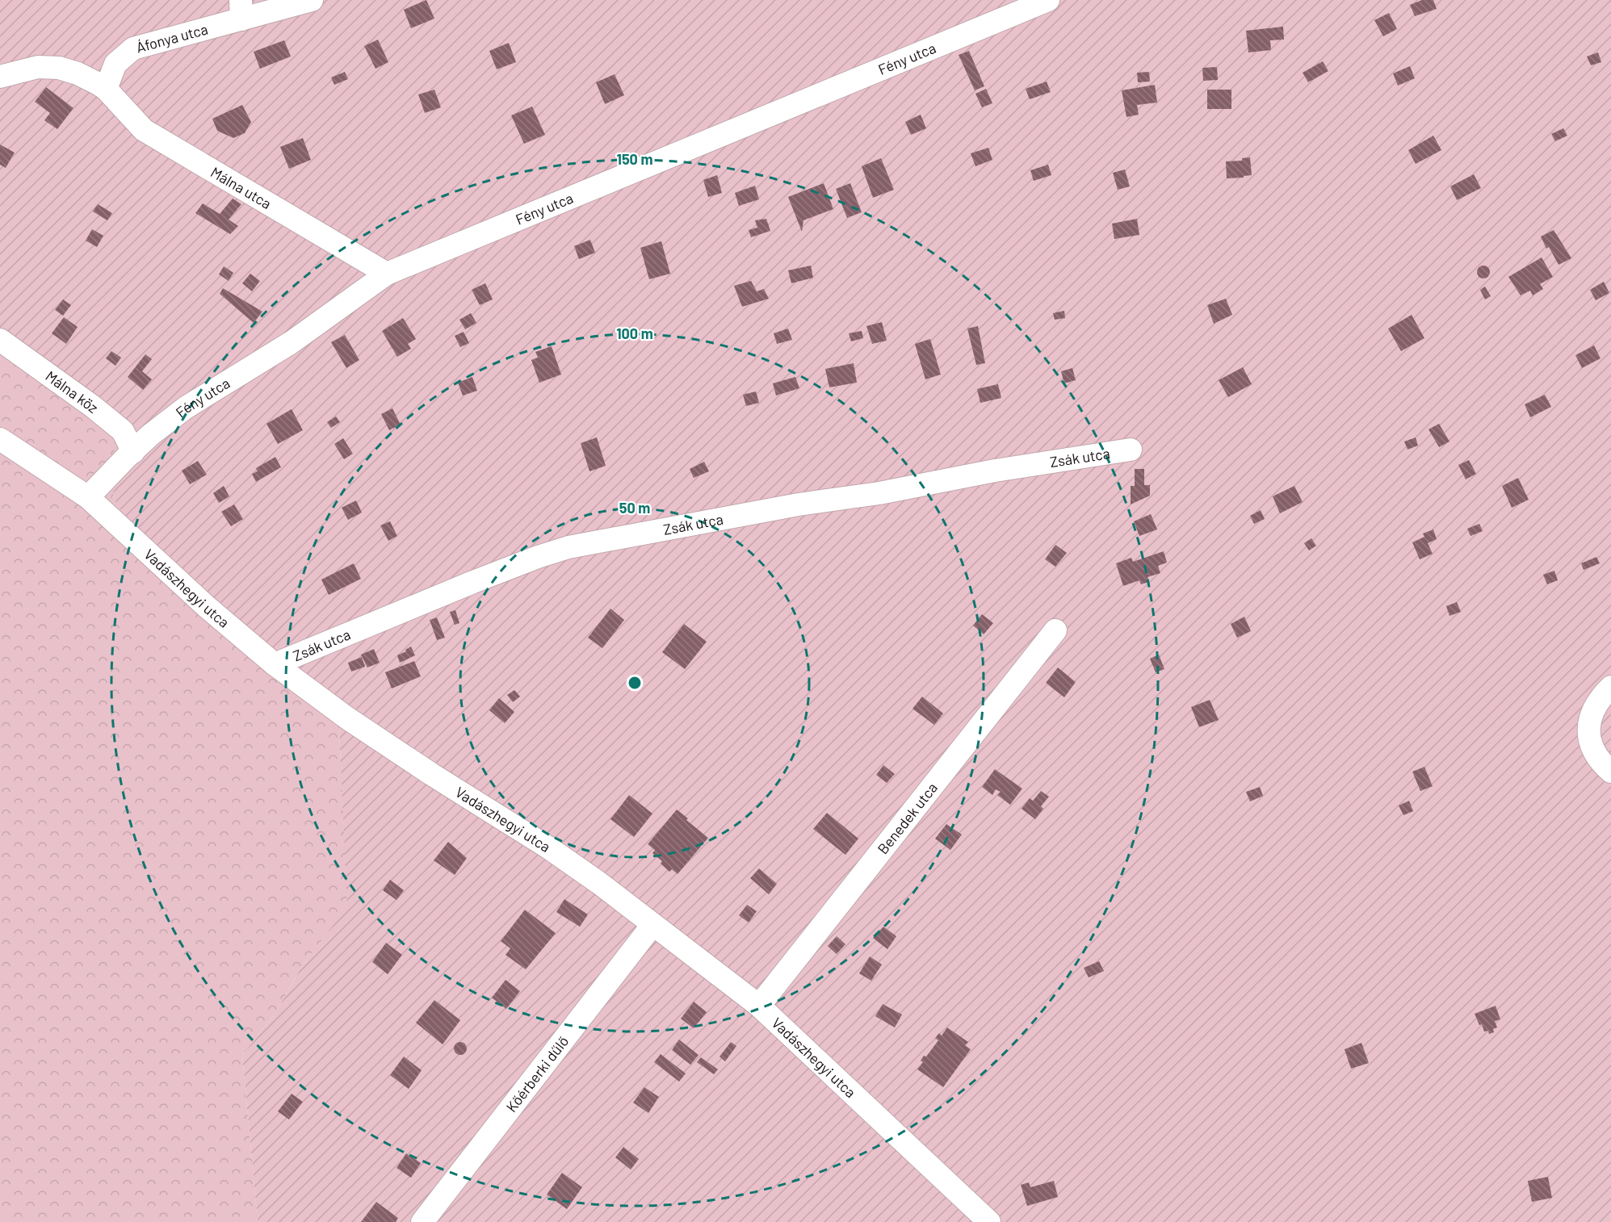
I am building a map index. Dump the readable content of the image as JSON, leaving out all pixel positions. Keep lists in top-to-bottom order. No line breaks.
{"streets":{"street":["Áfonya utca","Fény utca","Málna utca","Málna köz","Zsák utca","Vadászhegyi utca","Benedek utca","Kőérberki dűlő"]},"crossings":[["Áfonya utca","Málna utca"],["Fény utca","Málna utca"],["Fény utca","Málna köz"],["Fény utca","Vadászhegyi utca"],["Zsák utca","Vadászhegyi utca"],["Vadászhegyi utca","Benedek utca"],["Vadászhegyi utca","Kőérberki dűlő"]],"rings":["150 m","100 m","50 m"]}
